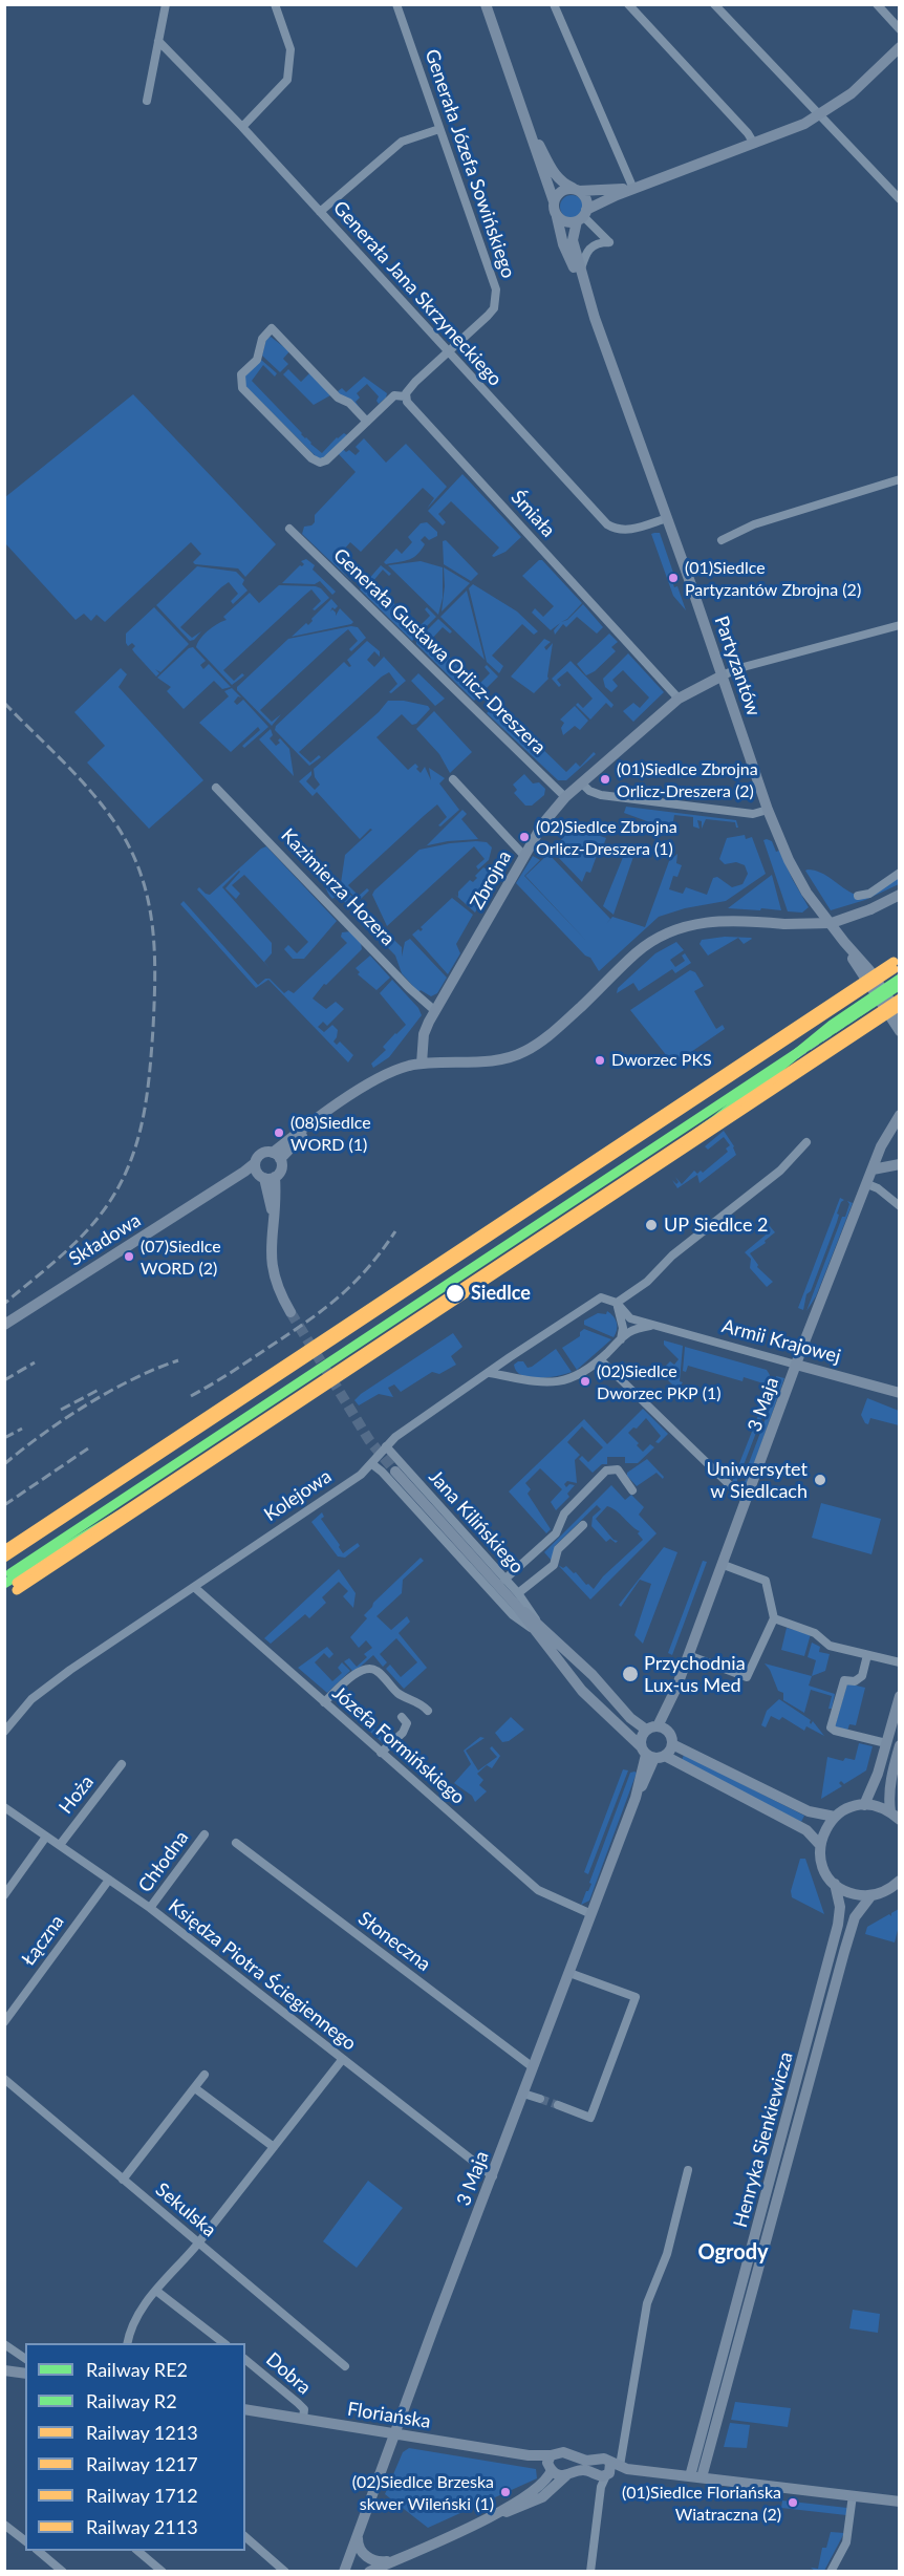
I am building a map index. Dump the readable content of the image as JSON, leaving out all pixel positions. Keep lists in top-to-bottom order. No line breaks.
{"streets":{"street":["Generała Józefa Sowińskiego","Generała Jana Skrzyneckiego","Śmiała","Generała Gustawa Orlicz-Dreszera","Partyzantów","Zbrojna","Kazimierza Hozera","Składowa","Armii Krajowej","3 Maja","Kolejowa","Jana Kilińskiego","Józefa Formińskiego","Hoża","Chłodna","Łączna","Słoneczna","Księdza Piotra Ściegiennego","Henryka Sienkiewicza","Sekulska","Dobra","Floriańska"]},"crossings":[["Generała Józefa Sowińskiego","Generała Jana Skrzyneckiego"],["Generała Jana Skrzyneckiego","Partyzantów"],["Śmiała","Zbrojna"],["Generała Gustawa Orlicz-Dreszera","Zbrojna"],["Partyzantów","Zbrojna"],["Zbrojna","Kazimierza Hozera"],["Armii Krajowej","3 Maja"],["Armii Krajowej","Kolejowa"],["3 Maja","Jana Kilińskiego"],["3 Maja","Józefa Formińskiego"],["3 Maja","Słoneczna"],["3 Maja","Księdza Piotra Ściegiennego"],["3 Maja","Floriańska"],["Kolejowa","Jana Kilińskiego"],["Kolejowa","Józefa Formińskiego"],["Jana Kilińskiego","Henryka Sienkiewicza"],["Hoża","Księdza Piotra Ściegiennego"],["Chłodna","Księdza Piotra Ściegiennego"],["Łączna","Księdza Piotra Ściegiennego"],["Dobra","Floriańska"]],"districts":["Ogrody"],"places":["(01)Siedlce Partyzantów Zbrojna (2)","(01)Siedlce Zbrojna Orlicz-Dreszera (2)","(02)Siedlce Zbrojna Orlicz-Dreszera (1)","Dworzec PKS","(08)Siedlce WORD (1)","UP Siedlce 2","(07)Siedlce WORD (2)","Siedlce","(02)Siedlce Dworzec PKP (1)","Uniwersytet w Siedlcach","Przychodnia Lux-us Med","(02)Siedlce Brzeska skwer Wileński (1)","(01)Siedlce Floriańska Wiatraczna (2)"],"lines":["rail line 1213","rail line 1712","rail line RE2","rail line R2","rail line 1217","rail line 2113"],"legend":["Railway RE2","Railway R2","Railway 1213","Railway 1217","Railway 1712","Railway 2113"]}
